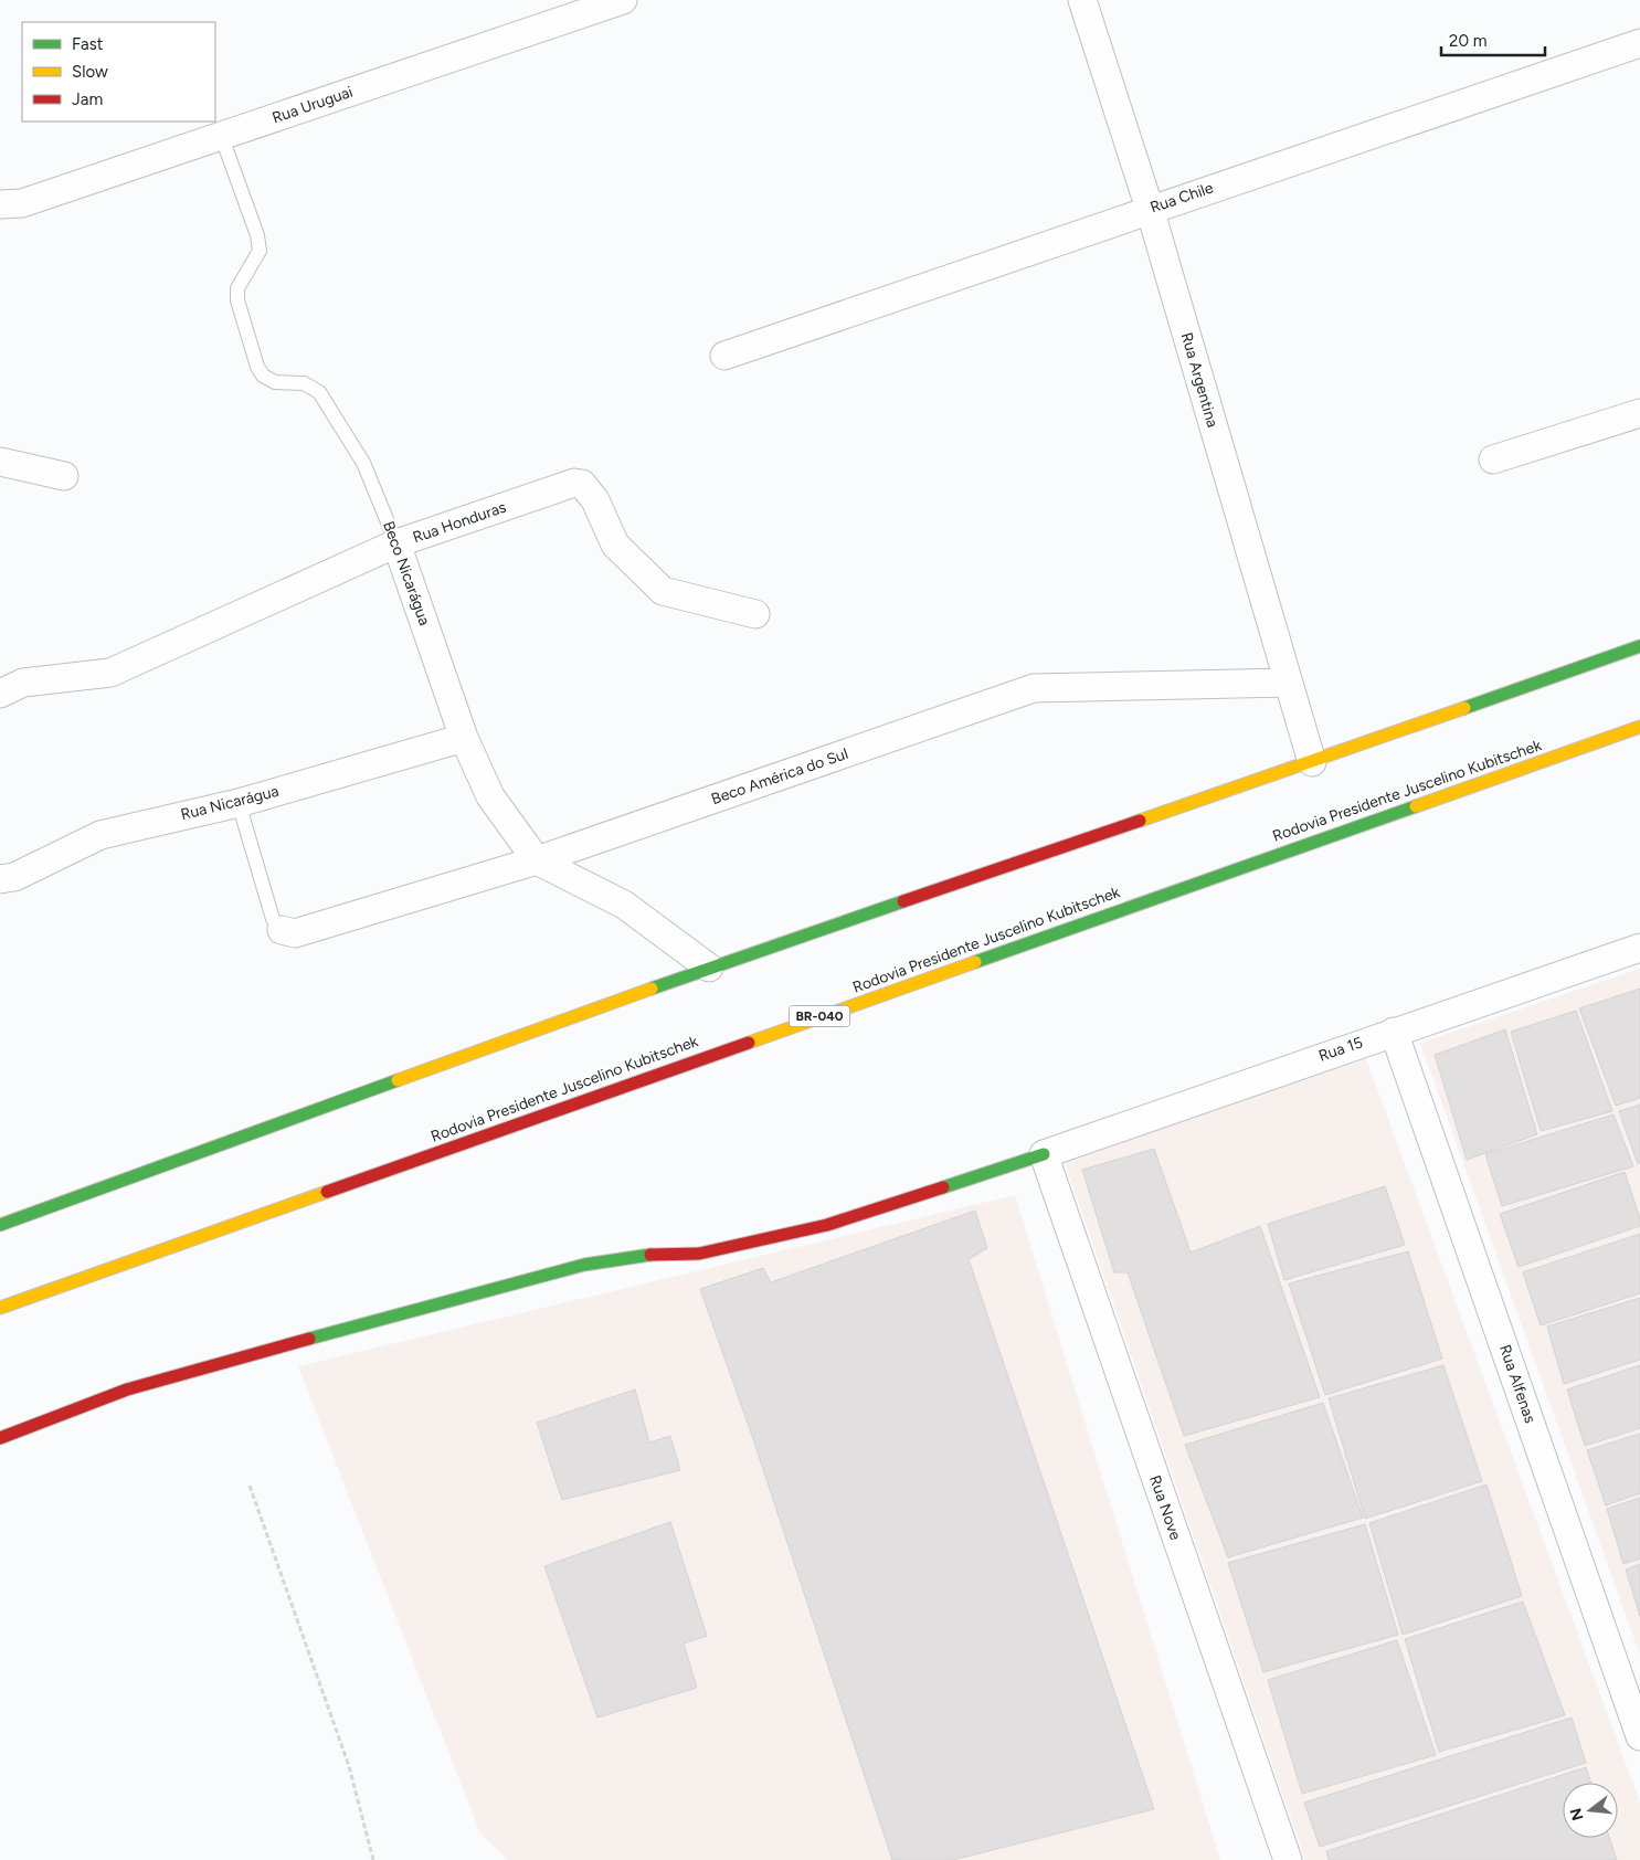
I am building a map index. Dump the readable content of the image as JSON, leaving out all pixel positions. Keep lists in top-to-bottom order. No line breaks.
{"streets":{"highway":["Rodovia Presidente Juscelino Kubitschek","BR-040"],"street":["Rua Uruguai","Rua Chile","Rua Argentina","Rua Honduras","Beco Nicarágua","Beco América do Sul","Rua Nicarágua","Rua 15","Rua Alfenas","Rua Nove"]},"crossings":[["Rua Uruguai","Beco Nicarágua"],["Rua Chile","Rua Argentina"],["Rua Argentina","Beco América do Sul"],["Rua Honduras","Beco Nicarágua"],["Beco Nicarágua","Beco América do Sul"],["Beco Nicarágua","Rua Nicarágua"],["Rua 15","Rua Alfenas"],["Rua 15","Rua Nove"]],"legend":["Fast","Slow","Jam"],"scale_bar":"20 m","north":"left"}
